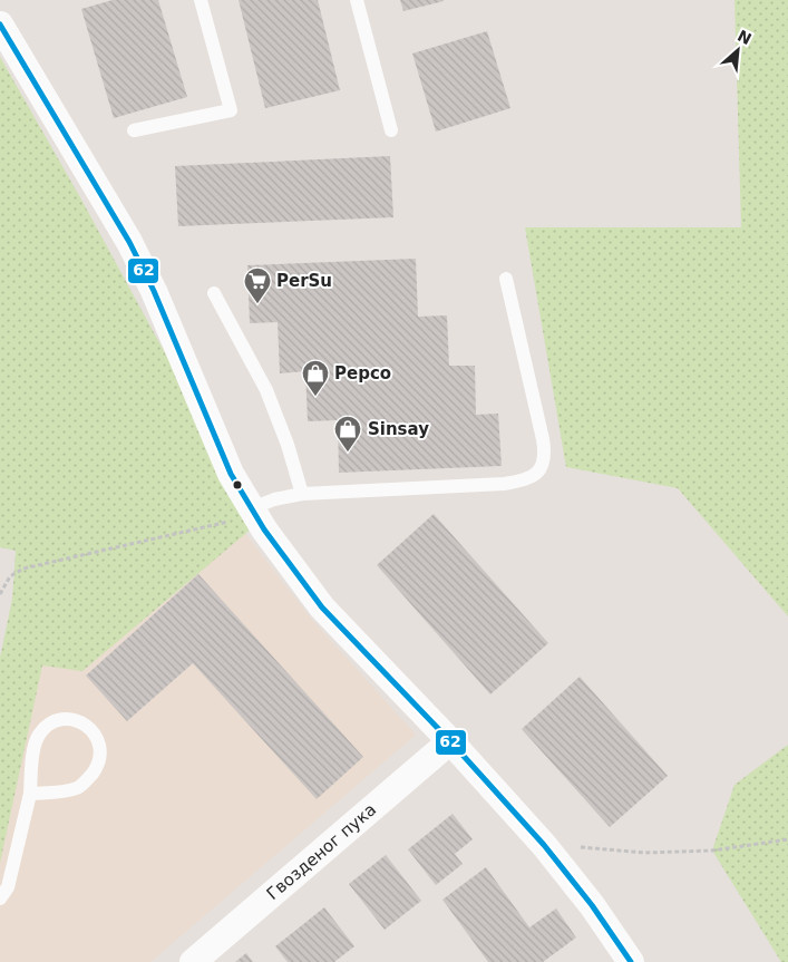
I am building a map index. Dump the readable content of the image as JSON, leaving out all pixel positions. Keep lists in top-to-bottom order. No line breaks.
{"streets":{"street":["Гвозденог пука"]},"places":{"supermarket":["PerSu"],"shop":["Pepco","Sinsay"]},"lines":["transit line 62"],"north":"top right"}
